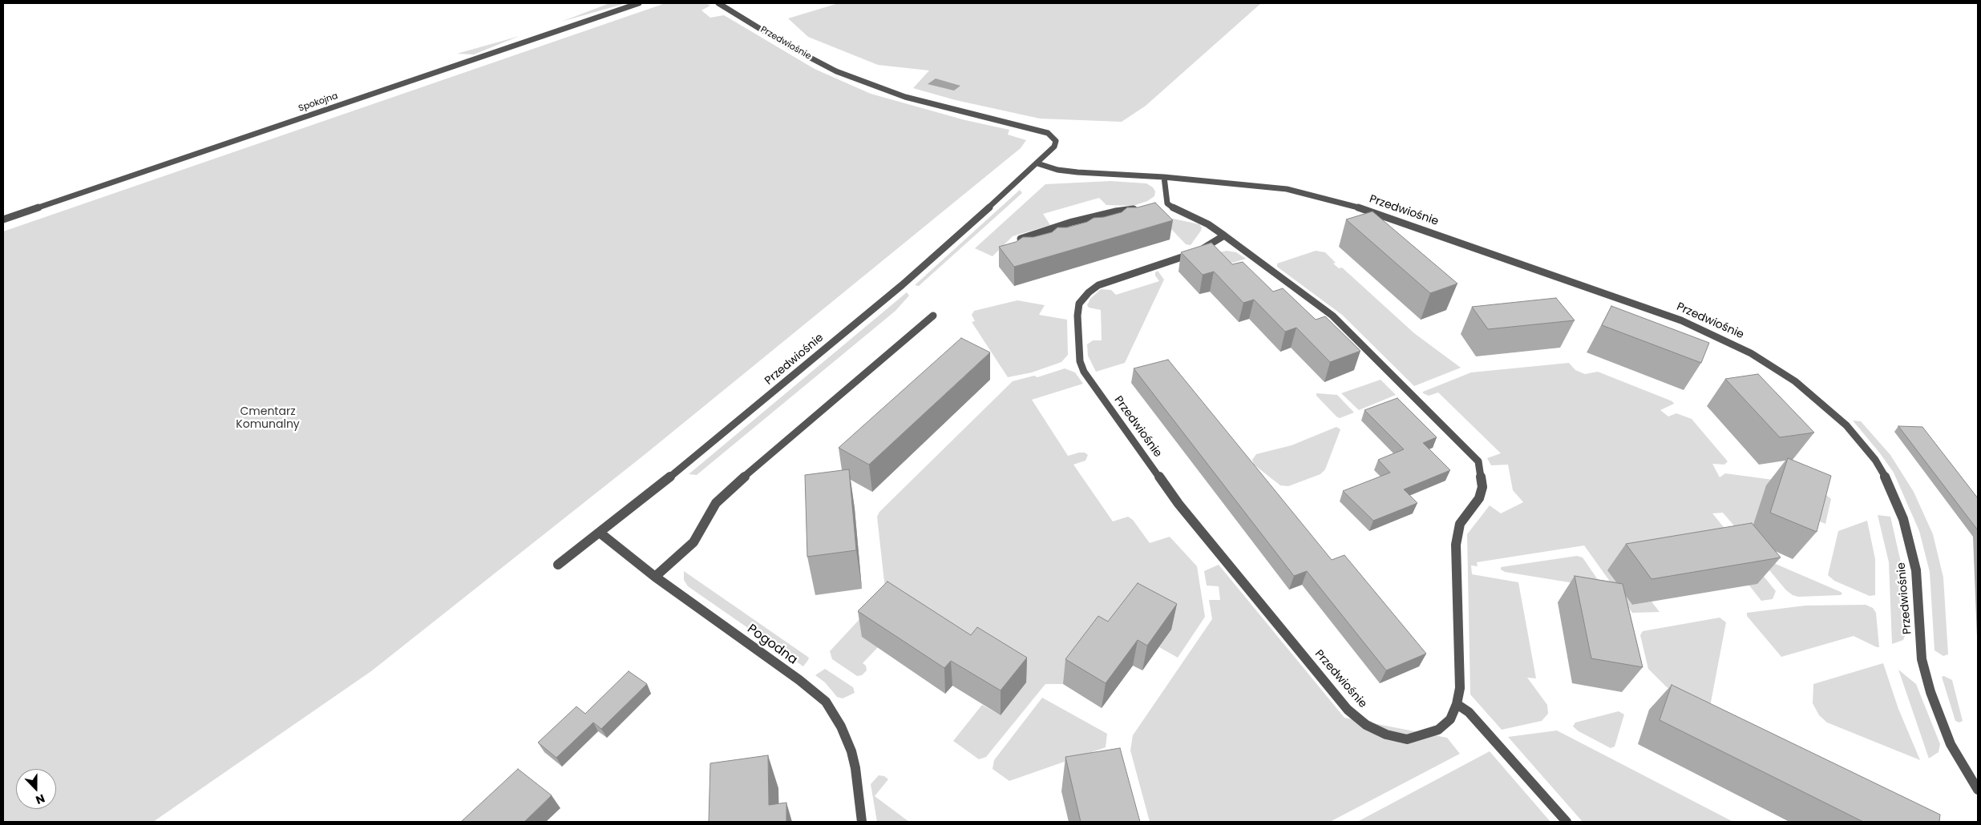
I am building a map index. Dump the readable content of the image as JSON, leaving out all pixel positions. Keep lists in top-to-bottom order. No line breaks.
{"streets":{"street":["Przedwiośnie","Spokojna","Pogodna"]},"crossings":[["Przedwiośnie","Pogodna"]],"parks":["Cmentarz Komunalny"],"north":"bottom"}
